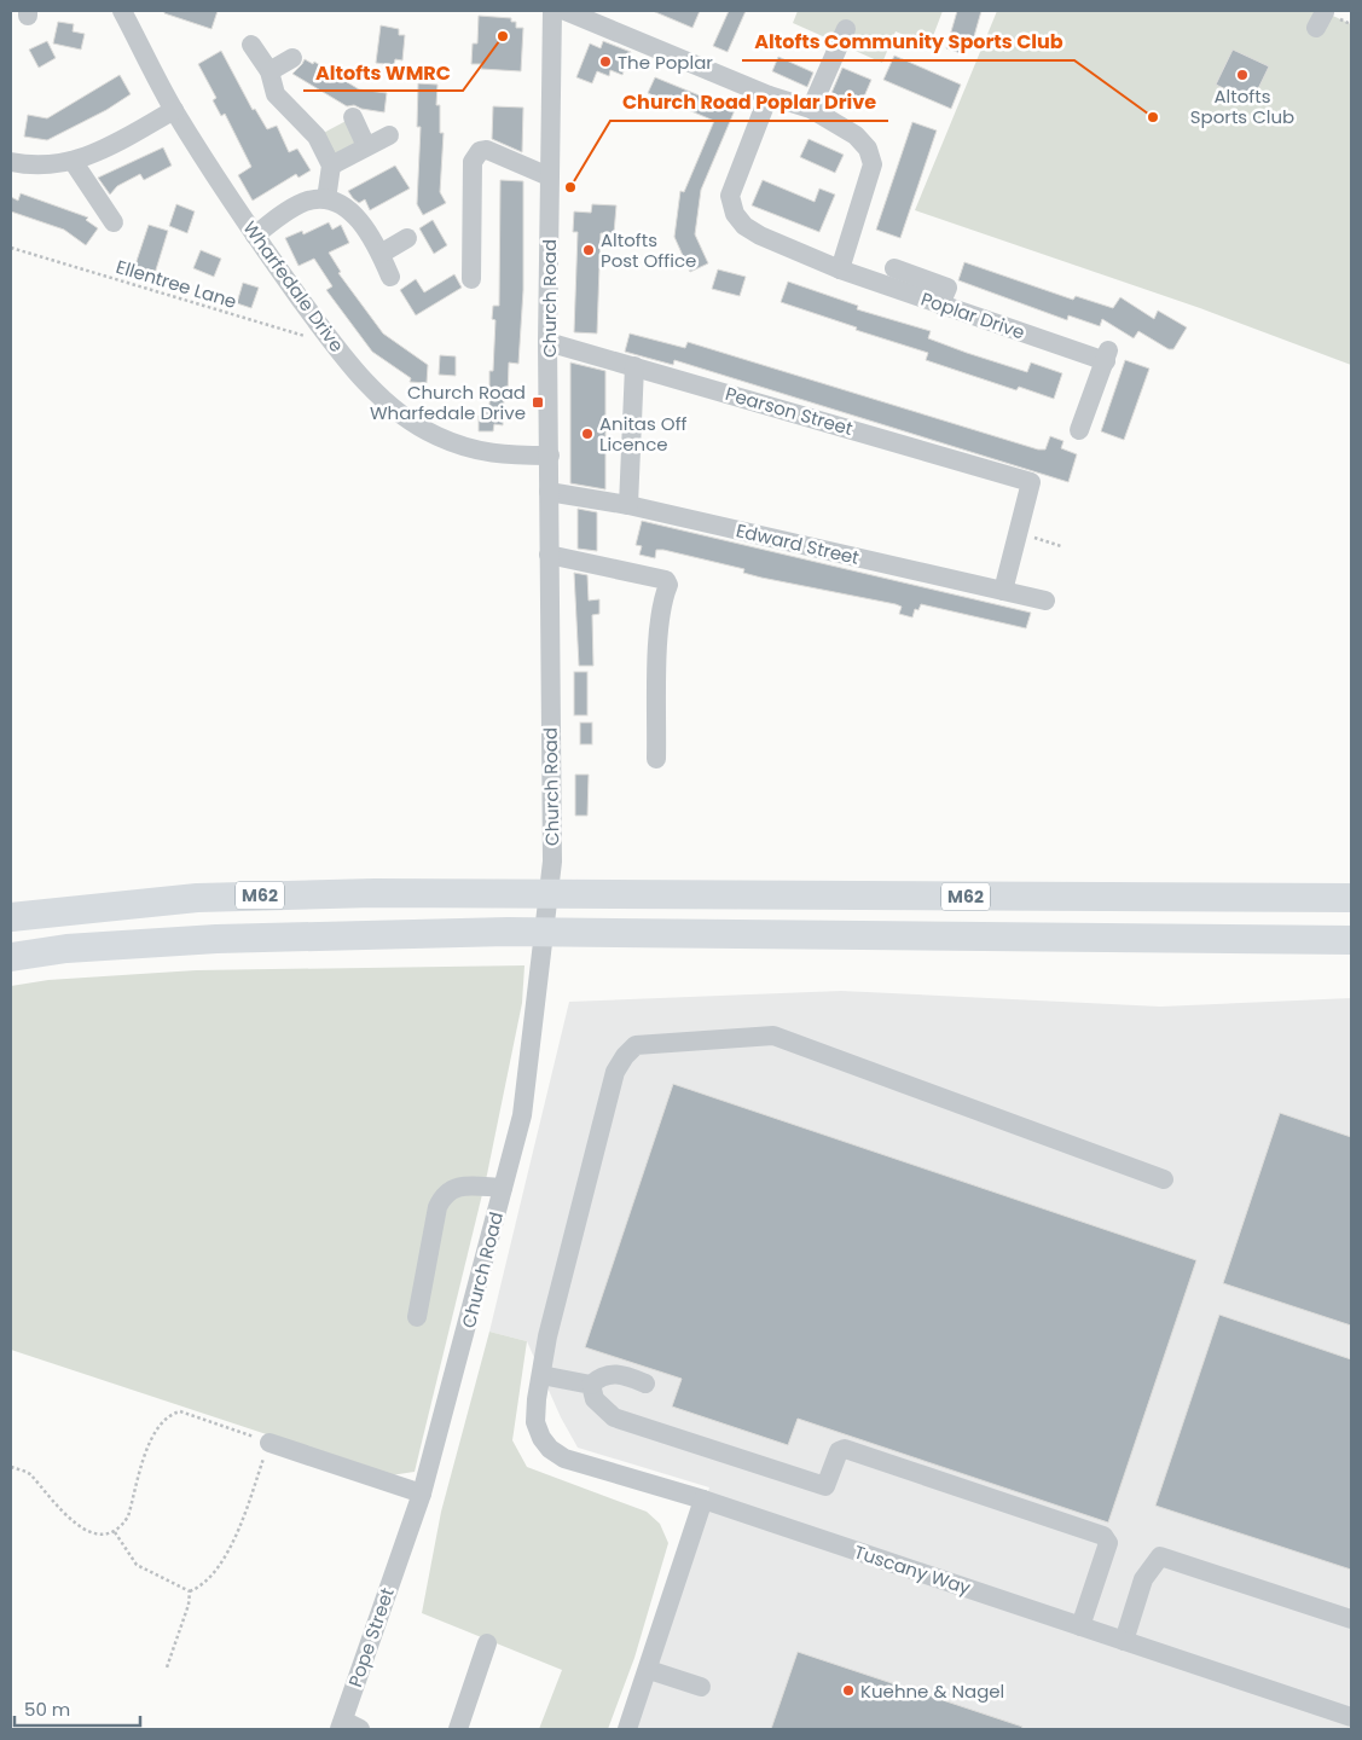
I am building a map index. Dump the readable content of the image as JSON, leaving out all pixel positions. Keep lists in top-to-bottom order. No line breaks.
{"streets":{"highway":["M62"],"street":["Wharfedale Drive","Church Road","Poplar Drive","Pearson Street","Edward Street","Tuscany Way","Pope Street"],"path":["Ellentree Lane"]},"crossings":[["Ellentree Lane","Wharfedale Drive"],["Wharfedale Drive","Church Road"],["Church Road","Pearson Street"],["Church Road","Edward Street"],["Church Road","Pope Street"]],"places":{"other":["Altofts WMRC","The Poplar","Altofts Sports Club","Altofts Community Sports Club","Church Road Poplar Drive","Altofts Post Office","Anitas Off Licence","Kuehne & Nagel"],"transit":["Church Road Wharfedale Drive"]},"scale_bar":"50 m"}
